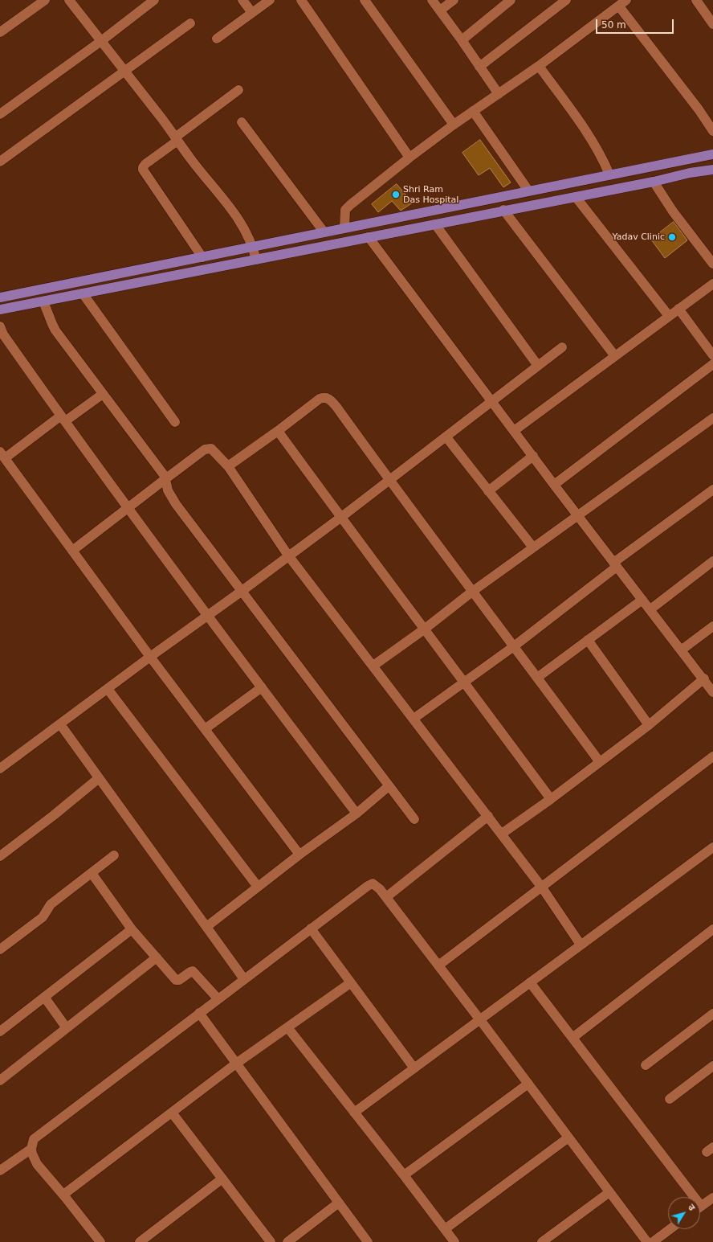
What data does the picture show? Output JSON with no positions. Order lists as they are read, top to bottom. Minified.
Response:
{"places":["Shri Ram Das Hospital","Yadav Clinic"],"scale_bar":"50 m","north":"top right"}
